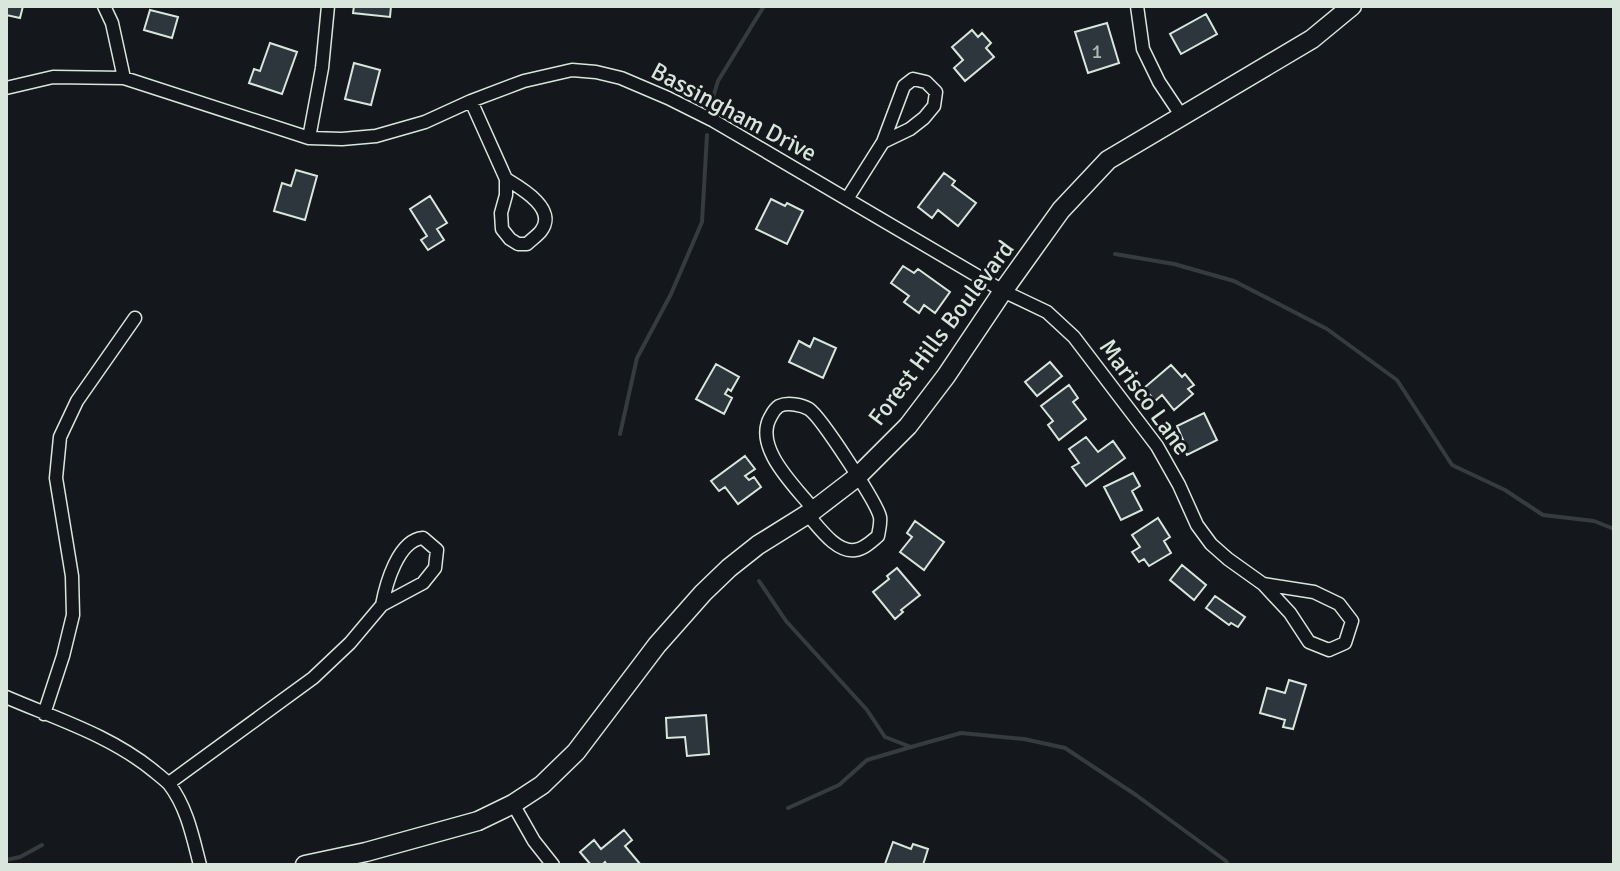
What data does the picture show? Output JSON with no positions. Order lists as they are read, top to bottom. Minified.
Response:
{"streets":{"main road":["Forest Hills Boulevard"],"street":["Bassingham Drive","Marisco Lane"]},"crossings":[["Bassingham Drive","Forest Hills Boulevard"],["Bassingham Drive","Marisco Lane"],["Forest Hills Boulevard","Marisco Lane"]],"house_numbers":["1"]}
